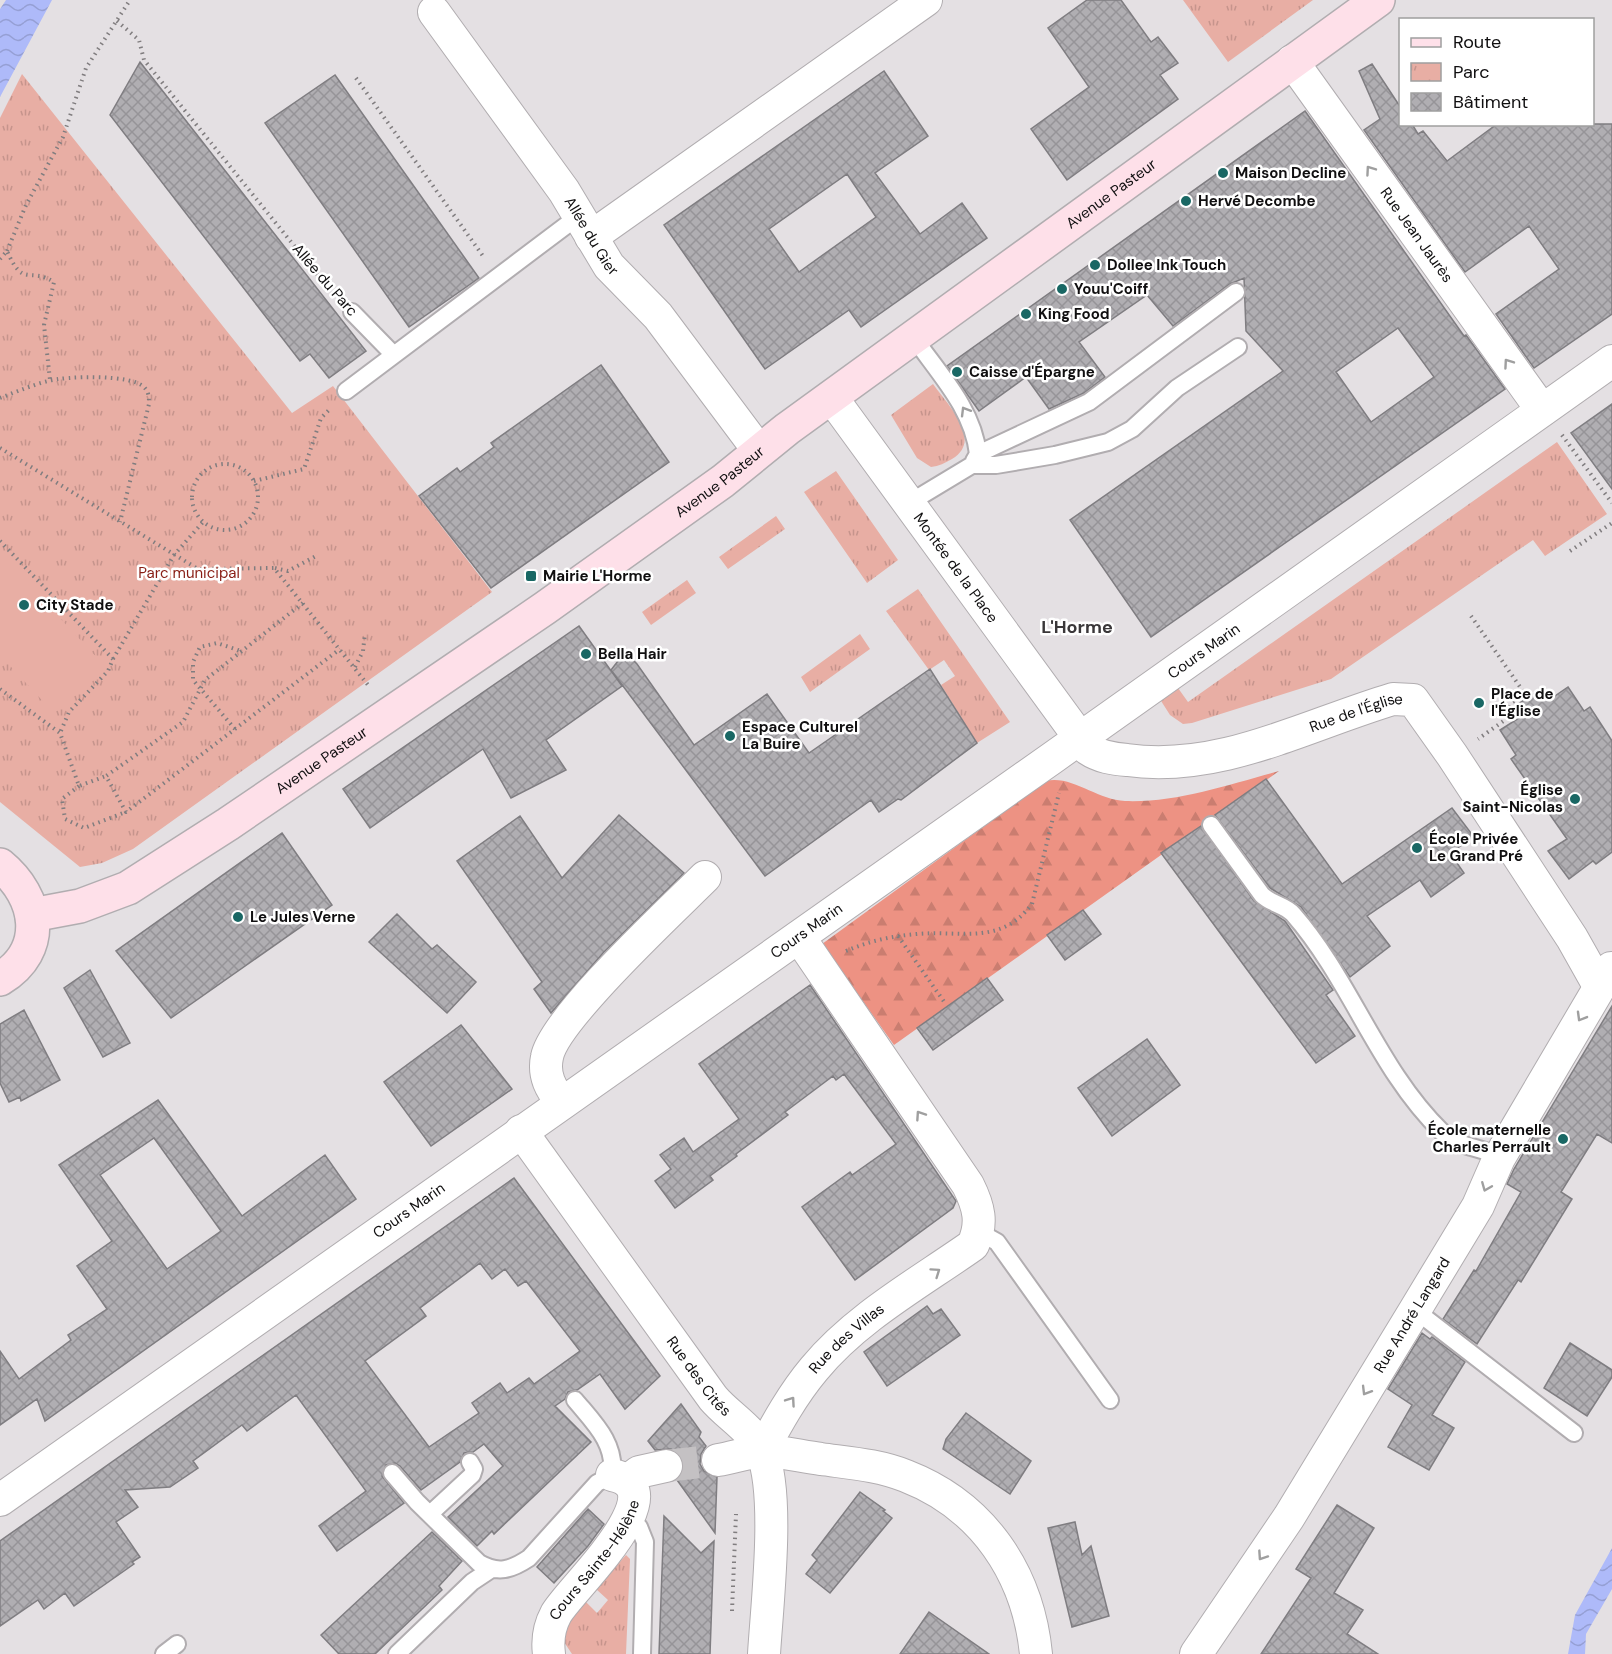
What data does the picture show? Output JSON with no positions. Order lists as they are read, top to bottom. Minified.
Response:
{"streets":{"main road":["Avenue Pasteur"],"street":["Allée du Gier","Rue Jean Jaurès","Montée de la Place","Cours Marin","Rue de l'Église","Rue André Langard","Rue des Villas","Rue des Cités","Cours Sainte-Hélène"],"lane":["Allée du Parc"]},"crossings":[["Avenue Pasteur","Allée du Gier"],["Avenue Pasteur","Rue Jean Jaurès"],["Avenue Pasteur","Montée de la Place"],["Rue Jean Jaurès","Cours Marin"],["Montée de la Place","Cours Marin"],["Montée de la Place","Rue de l'Église"],["Cours Marin","Rue de l'Église"],["Cours Marin","Rue des Cités"],["Rue de l'Église","Rue André Langard"],["Rue des Villas","Rue des Cités"]],"one_way":["Rue Jean Jaurès","Rue André Langard","Rue des Villas"],"districts":["L'Horme"],"parks":["Parc municipal"],"places":{"other":["Maison Decline","Hervé Decombe","Dollee Ink Touch","Youu'Coiff","King Food","Caisse d'Épargne","City Stade","Bella Hair","Place de l'Église","Espace Culturel La Buire","Église Saint-Nicolas","École Privée Le Grand Pré","Le Jules Verne","École maternelle Charles Perrault"],"transit":["Mairie L'Horme"]},"legend":["Route","Parc","Bâtiment"]}
